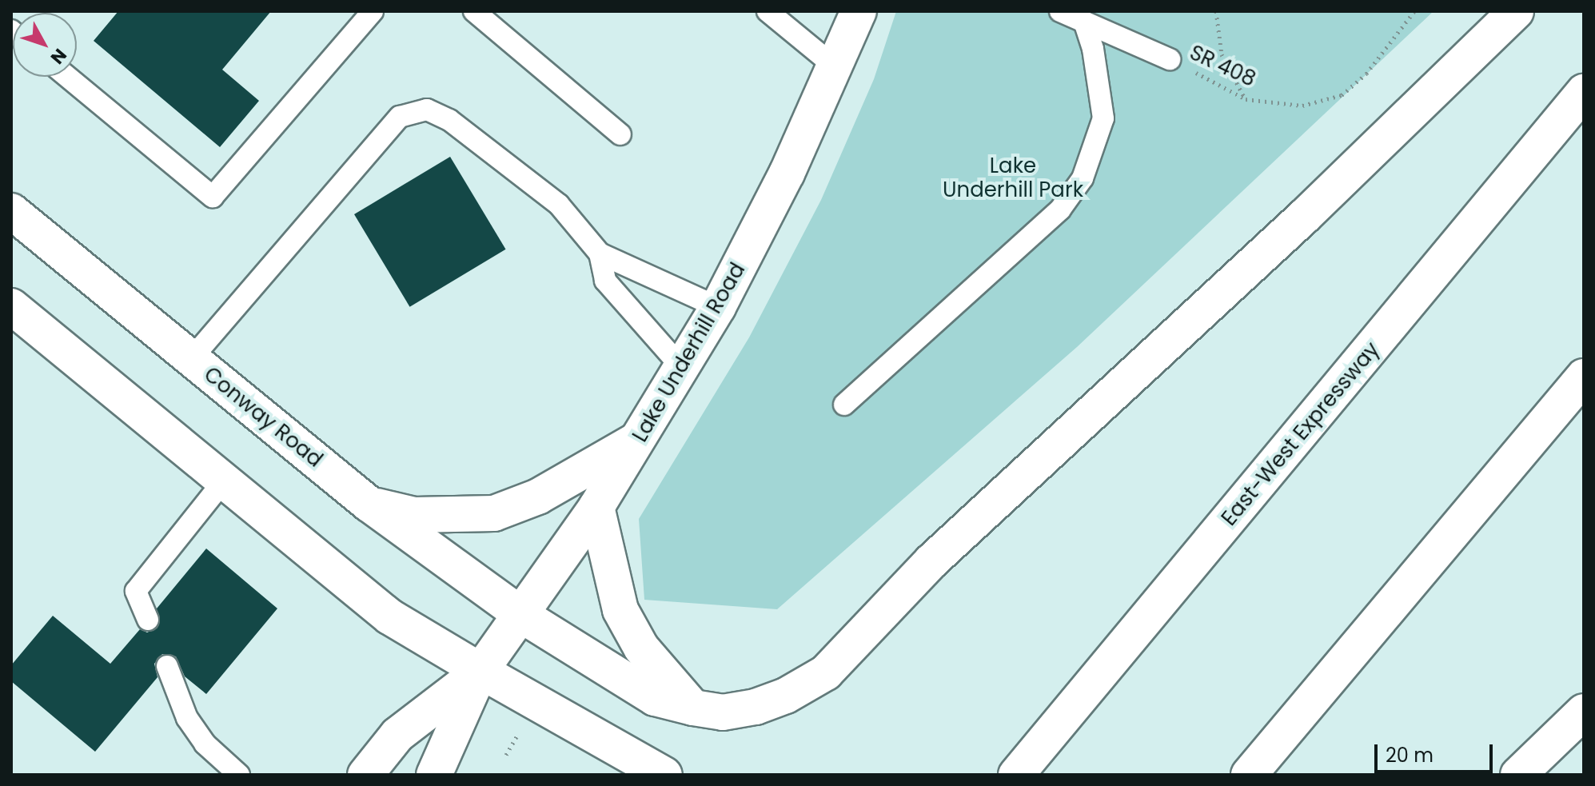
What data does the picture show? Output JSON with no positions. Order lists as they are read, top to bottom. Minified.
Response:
{"streets":{"main road":["Lake Underhill Road","Conway Road","East-West Expressway"],"path":["SR 408"]},"crossings":[["Lake Underhill Road","Conway Road"]],"parks":["Lake Underhill Park"],"scale_bar":"20 m","north":"bottom right"}
